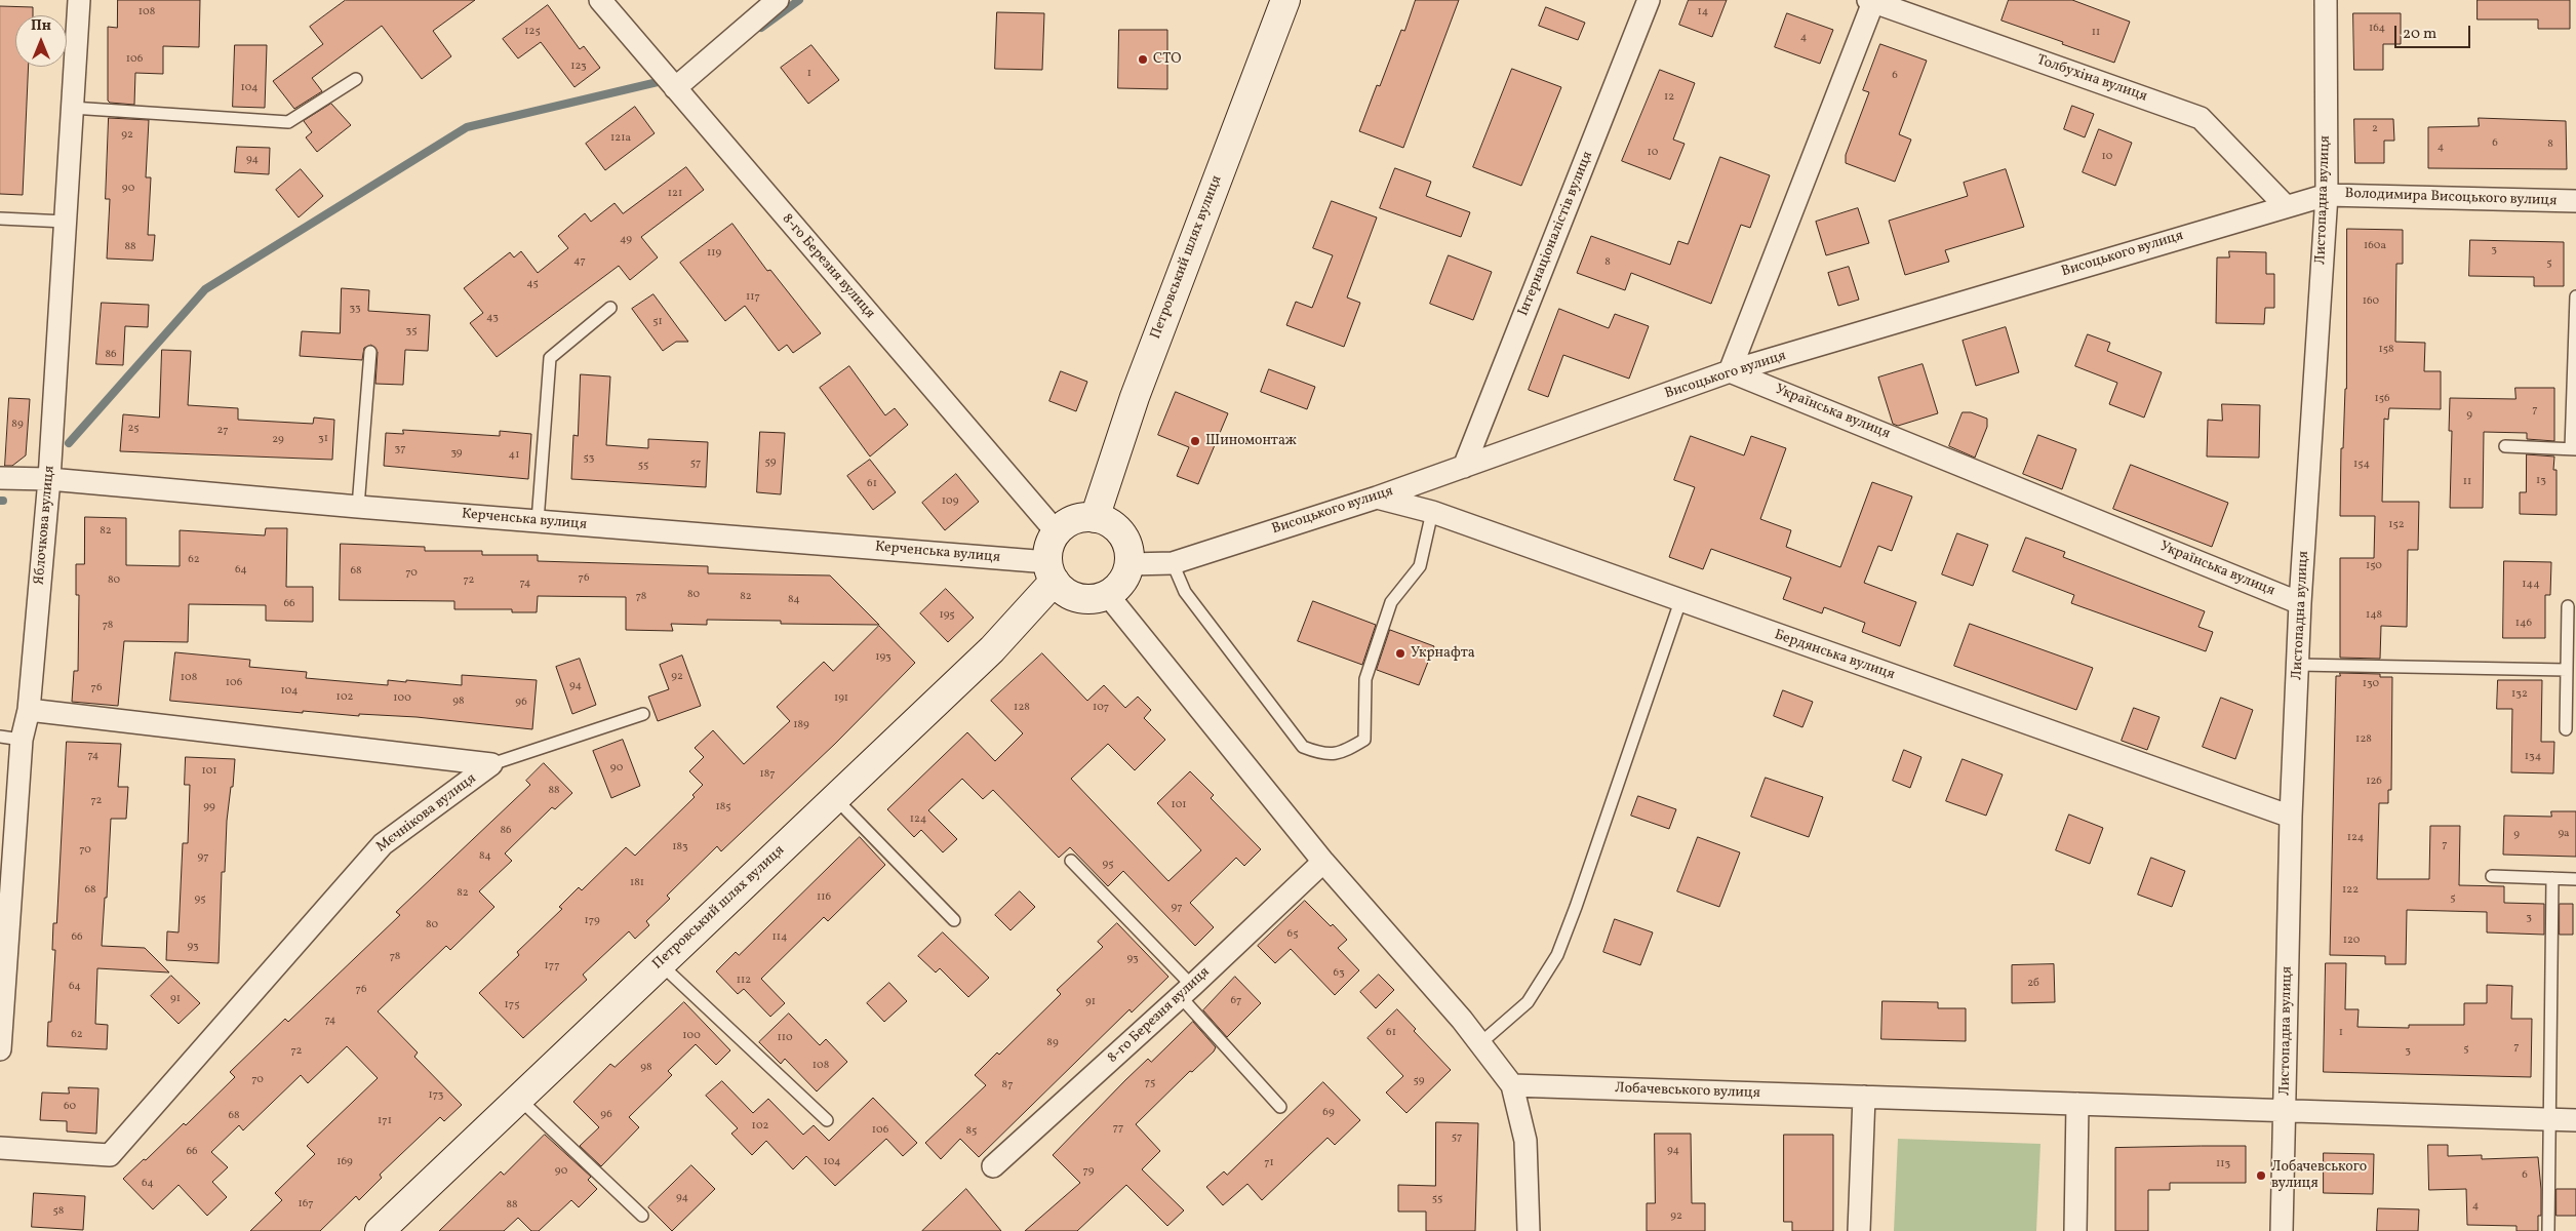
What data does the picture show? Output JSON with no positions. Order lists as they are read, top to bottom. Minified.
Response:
{"streets":{"street":["Толбухіна вулиця","Володимира Висоцького вулиця","Листопадна вулиця","Інтернаціоналістів вулиця","Висоцького вулиця","Петровський шлях вулиця","8-го Березня вулиця","Українська вулиця","Керченська вулиця","Яблочкова вулиця","Бердянська вулиця","Мєчнікова вулиця","Лобачевського вулиця"]},"crossings":[["Толбухіна вулиця","Висоцького вулиця"],["Володимира Висоцького вулиця","Листопадна вулиця"],["Володимира Висоцького вулиця","Висоцького вулиця"],["Листопадна вулиця","Висоцького вулиця"],["Листопадна вулиця","Українська вулиця"],["Листопадна вулиця","Бердянська вулиця"],["Листопадна вулиця","Лобачевського вулиця"],["Інтернаціоналістів вулиця","Висоцького вулиця"],["Висоцького вулиця","Петровський шлях вулиця"],["Висоцького вулиця","8-го Березня вулиця"],["Висоцького вулиця","Українська вулиця"],["Висоцького вулиця","Керченська вулиця"],["Висоцького вулиця","Бердянська вулиця"],["Петровський шлях вулиця","8-го Березня вулиця"],["Петровський шлях вулиця","Керченська вулиця"],["8-го Березня вулиця","Керченська вулиця"],["Керченська вулиця","Яблочкова вулиця"],["Яблочкова вулиця","Мєчнікова вулиця"]],"places":["СТО","Шиномонтаж","Укрнафта","Лобачевського вулиця"],"house_numbers":["108","14","164","125","11","4","106","123","1","6","104","12","2","92","121а","6","8","4","10","10","94","90","121","49","160а","88","3","119","47","8","5","45","117","160","33","43","51","35","158","86","156","7","9","89","25","27","31","29","37","39","41","53","59","57","154","55","13","11","61","109","152","82","62","150","64","68","70","76","80","72","74","144","80","78","82","84","66","195","148","146","78","193","92","108","106","130","94","76","104","132","102","100","191","98","96","128","107","189","128","74","134","90","101","187","126","88","72","101","99","185","124","86","9а","9","124","7","183","70","84","97","95","181","68","122","82","116","5","95","97","3","179","80","65","66","114","120","93","78","93","177","63","112","2б","64","76","91","67","91","175","74","61","1","62","100","110","89","7","5","72","3","108","98","70","59","75","87","173","60","69","96","68","171","102","77","106","85","57","94","66","169","104","71","113","90","79","6","64","94","55","167","88","4","58","92"],"scale_bar":"20 m","north":"top"}
